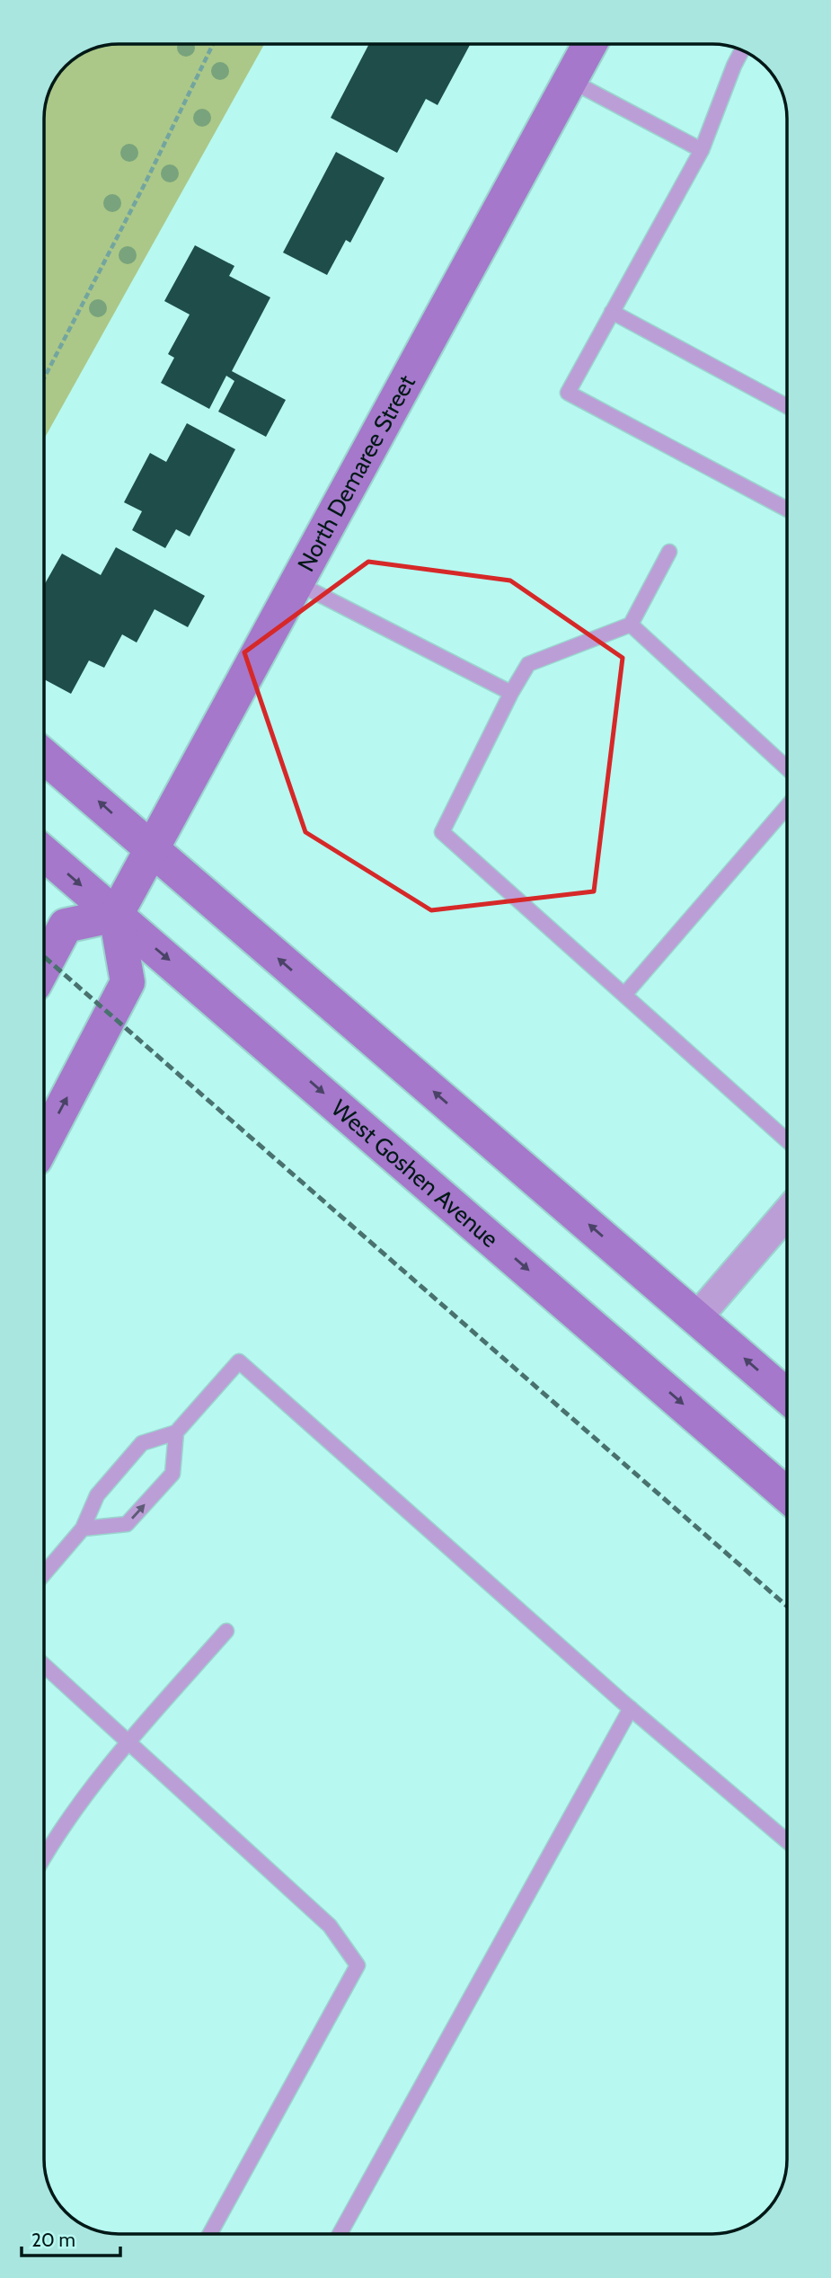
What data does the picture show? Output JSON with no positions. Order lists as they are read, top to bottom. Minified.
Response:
{"streets":{"main road":["North Demaree Street","West Goshen Avenue"]},"crossings":[["North Demaree Street","West Goshen Avenue"]],"scale_bar":"20 m"}
